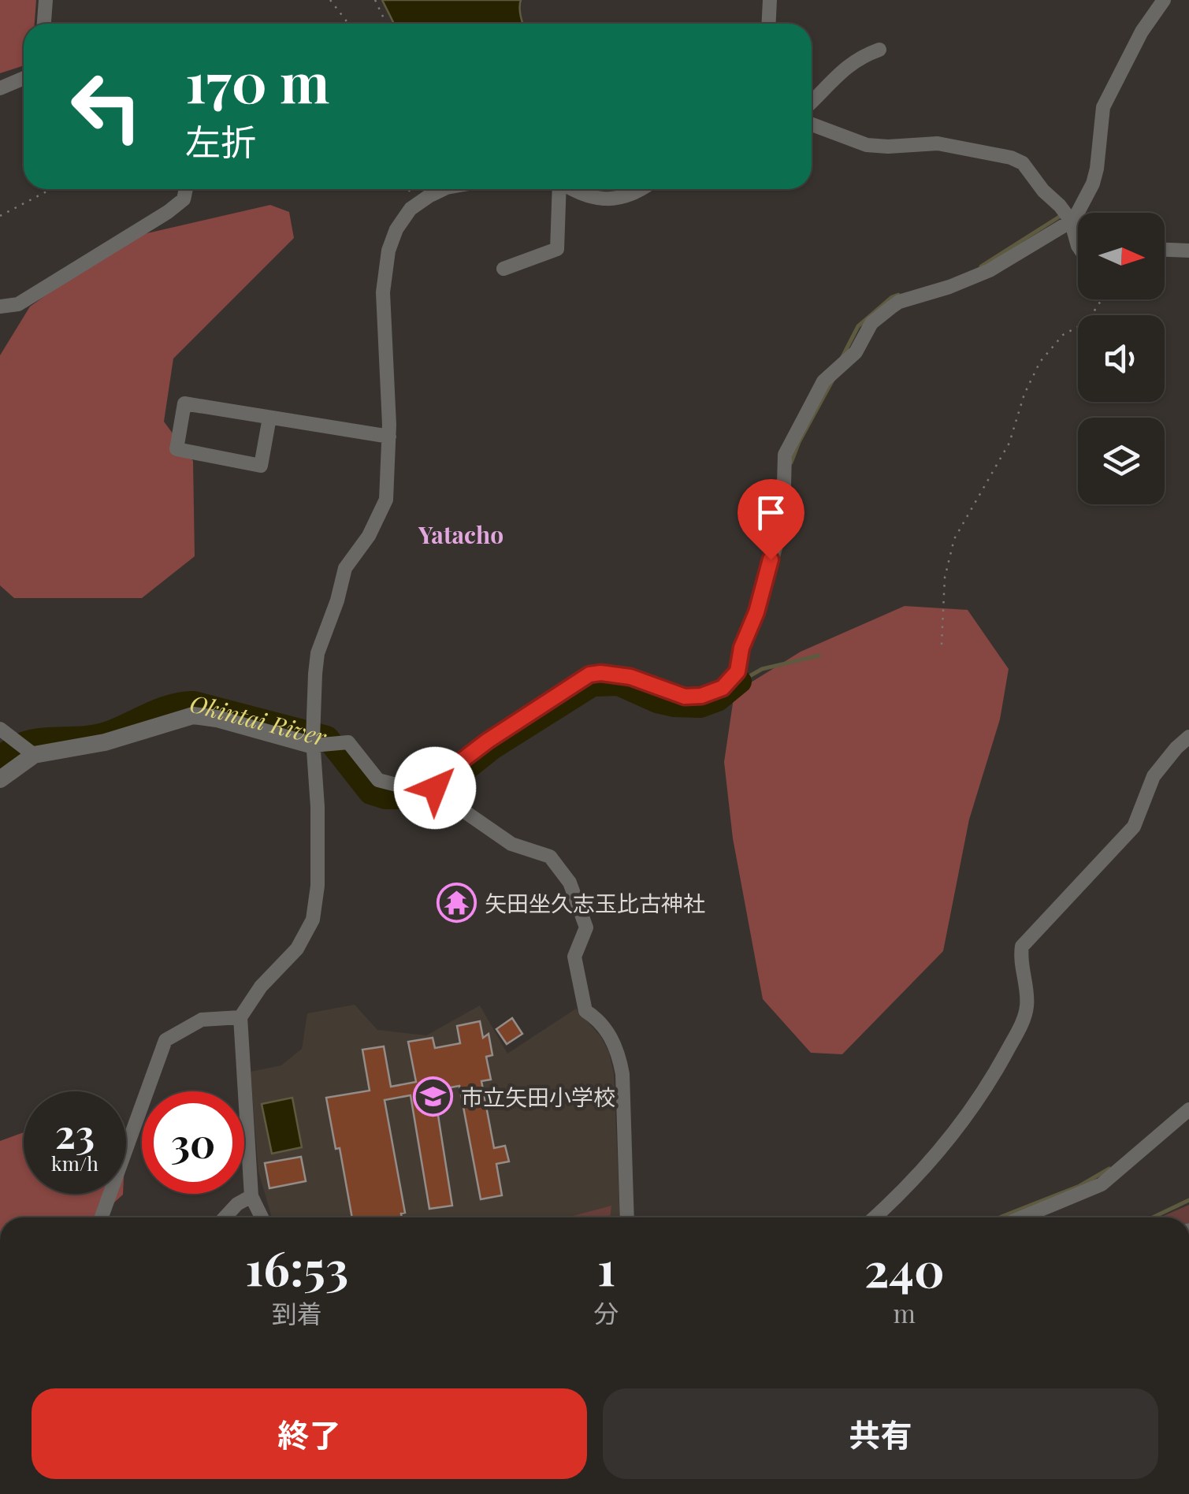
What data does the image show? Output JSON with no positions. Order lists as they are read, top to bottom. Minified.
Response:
{"districts":["Yatacho"],"water":["Okintai River"],"places":{"temple":["矢田坐久志玉比古神社"],"school or university":["市立矢田小学校"]},"north":"right","page":{"turn":["170 m","左折"],"speed":"23 km/h","limit":"30","eta":["16:53","到着","1","分","240","m"],"buttons":["終了","共有"]}}
